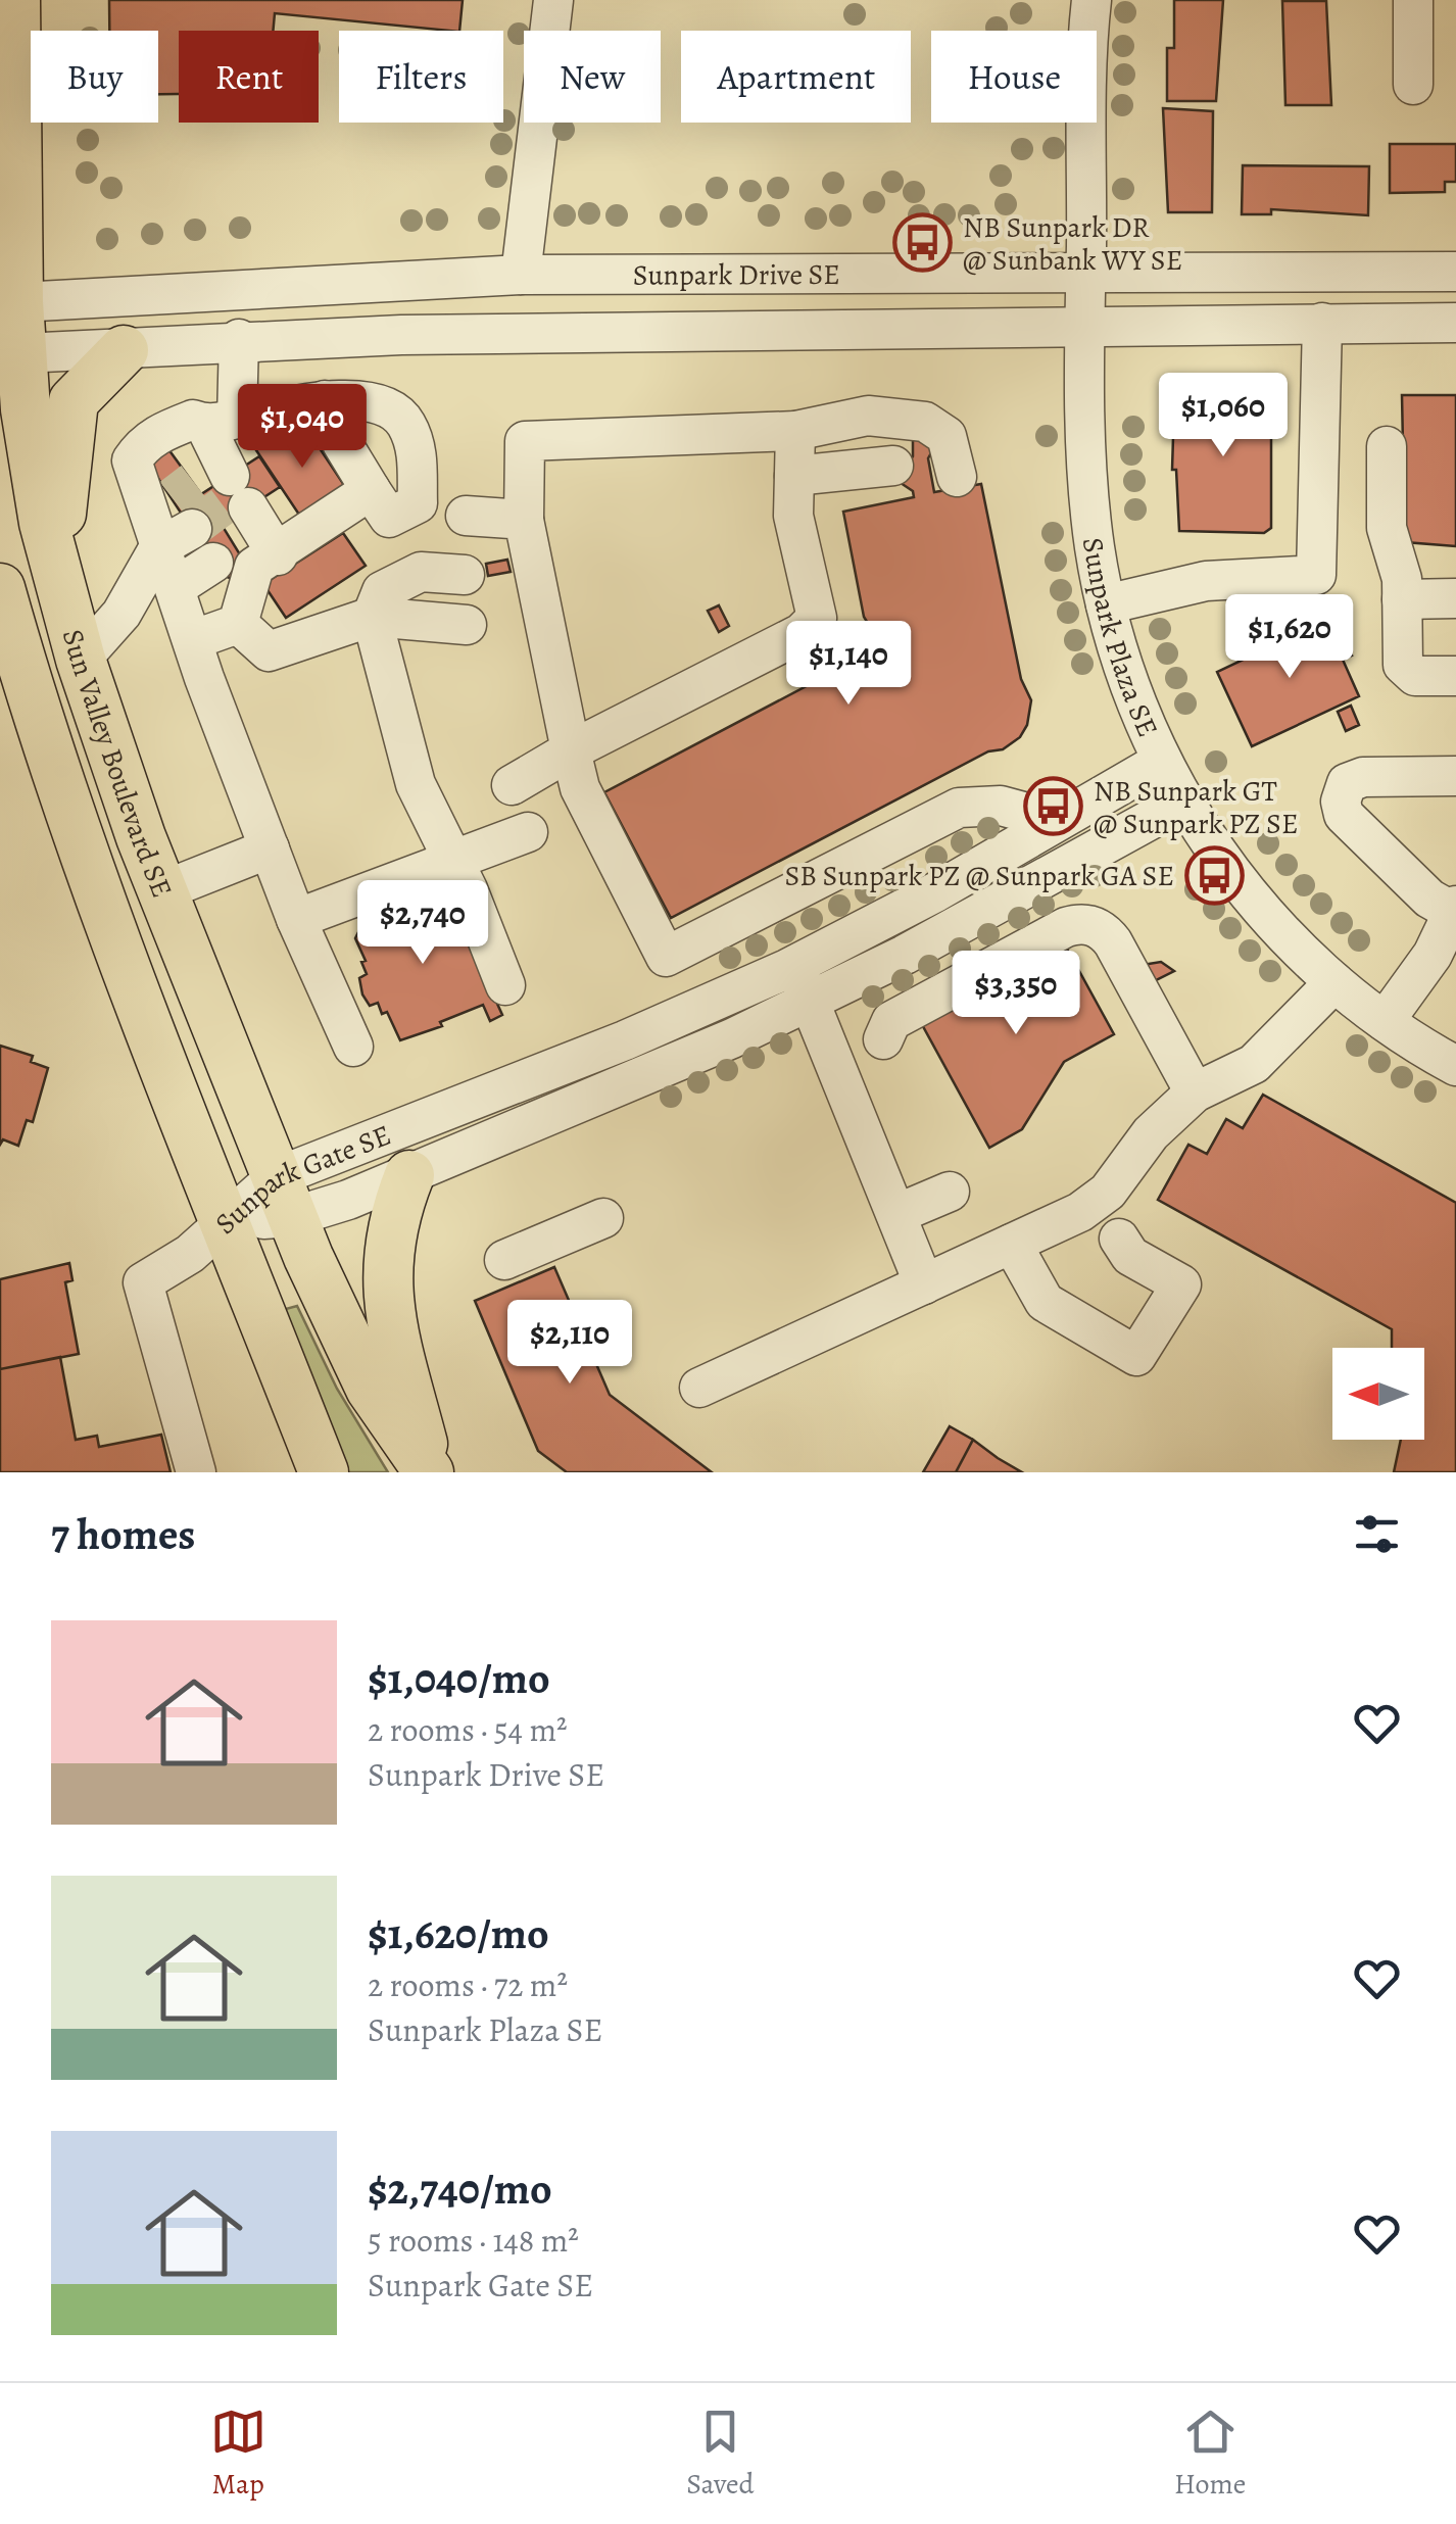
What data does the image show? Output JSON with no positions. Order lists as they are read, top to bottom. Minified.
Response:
{"streets":{"main road":["Sun Valley Boulevard SE"],"street":["Sunpark Drive SE","Sunpark Plaza SE","Sunpark Gate SE"]},"crossings":[["Sunpark Drive SE","Sunpark Plaza SE"],["Sunpark Drive SE","Sun Valley Boulevard SE"],["Sunpark Plaza SE","Sunpark Gate SE"],["Sun Valley Boulevard SE","Sunpark Gate SE"]],"places":{"bus stop":["NB Sunpark DR @ Sunbank WY SE","NB Sunpark GT @ Sunpark PZ SE","SB Sunpark PZ @ Sunpark GA SE"]},"north":"left","page":{"chip":["Buy","Rent","Filters","New","Apartment","House"],"price":["$1,060","$1,040","$1,620","$1,140","$2,740","$3,350","$2,110"],"heading":"7 homes","list":[{"name":"$1,040/mo","note":"2 rooms · 54 m² · Sunpark Drive SE"},{"name":"$1,620/mo","note":"2 rooms · 72 m² · Sunpark Plaza SE"},{"name":"$2,740/mo","note":"5 rooms · 148 m² · Sunpark Gate SE"}],"tabs":["Map","Saved","Home"]}}
